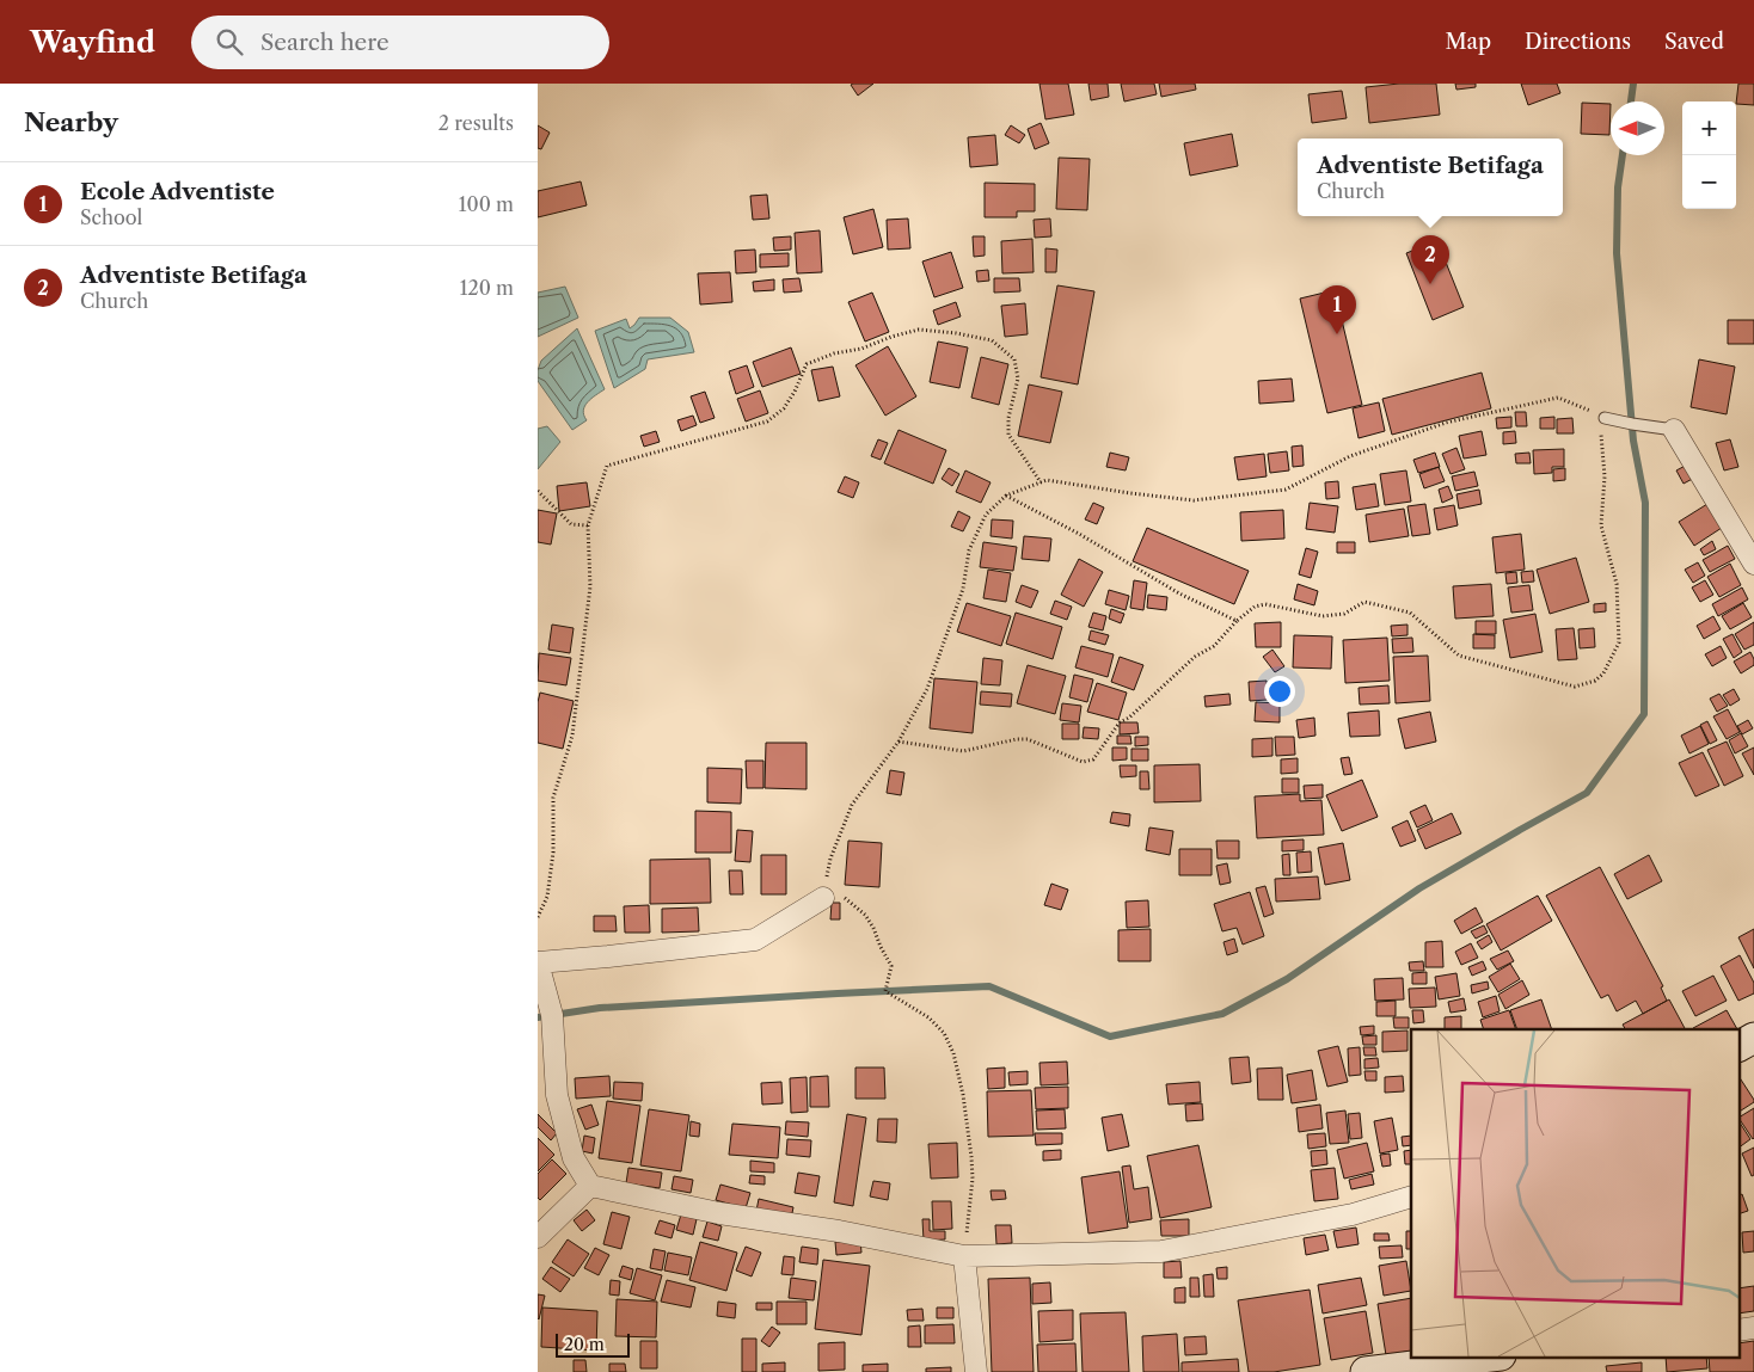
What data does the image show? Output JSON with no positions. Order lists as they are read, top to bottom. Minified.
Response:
{"scale_bar":"20 m","north":"left","page":{"header":"Wayfind","search":"Search here","nav":["Map","Directions","Saved"],"heading":["Nearby","2 results"],"map_buttons":["+","−"],"popup":["Adventiste Betifaga","Church"],"list":[{"mark":"1","name":"Ecole Adventiste","note":"School","value":"100 m"},{"mark":"2","name":"Adventiste Betifaga","note":"Church","value":"120 m"}],"pins":["2","1"],"scale":"20 m"}}
